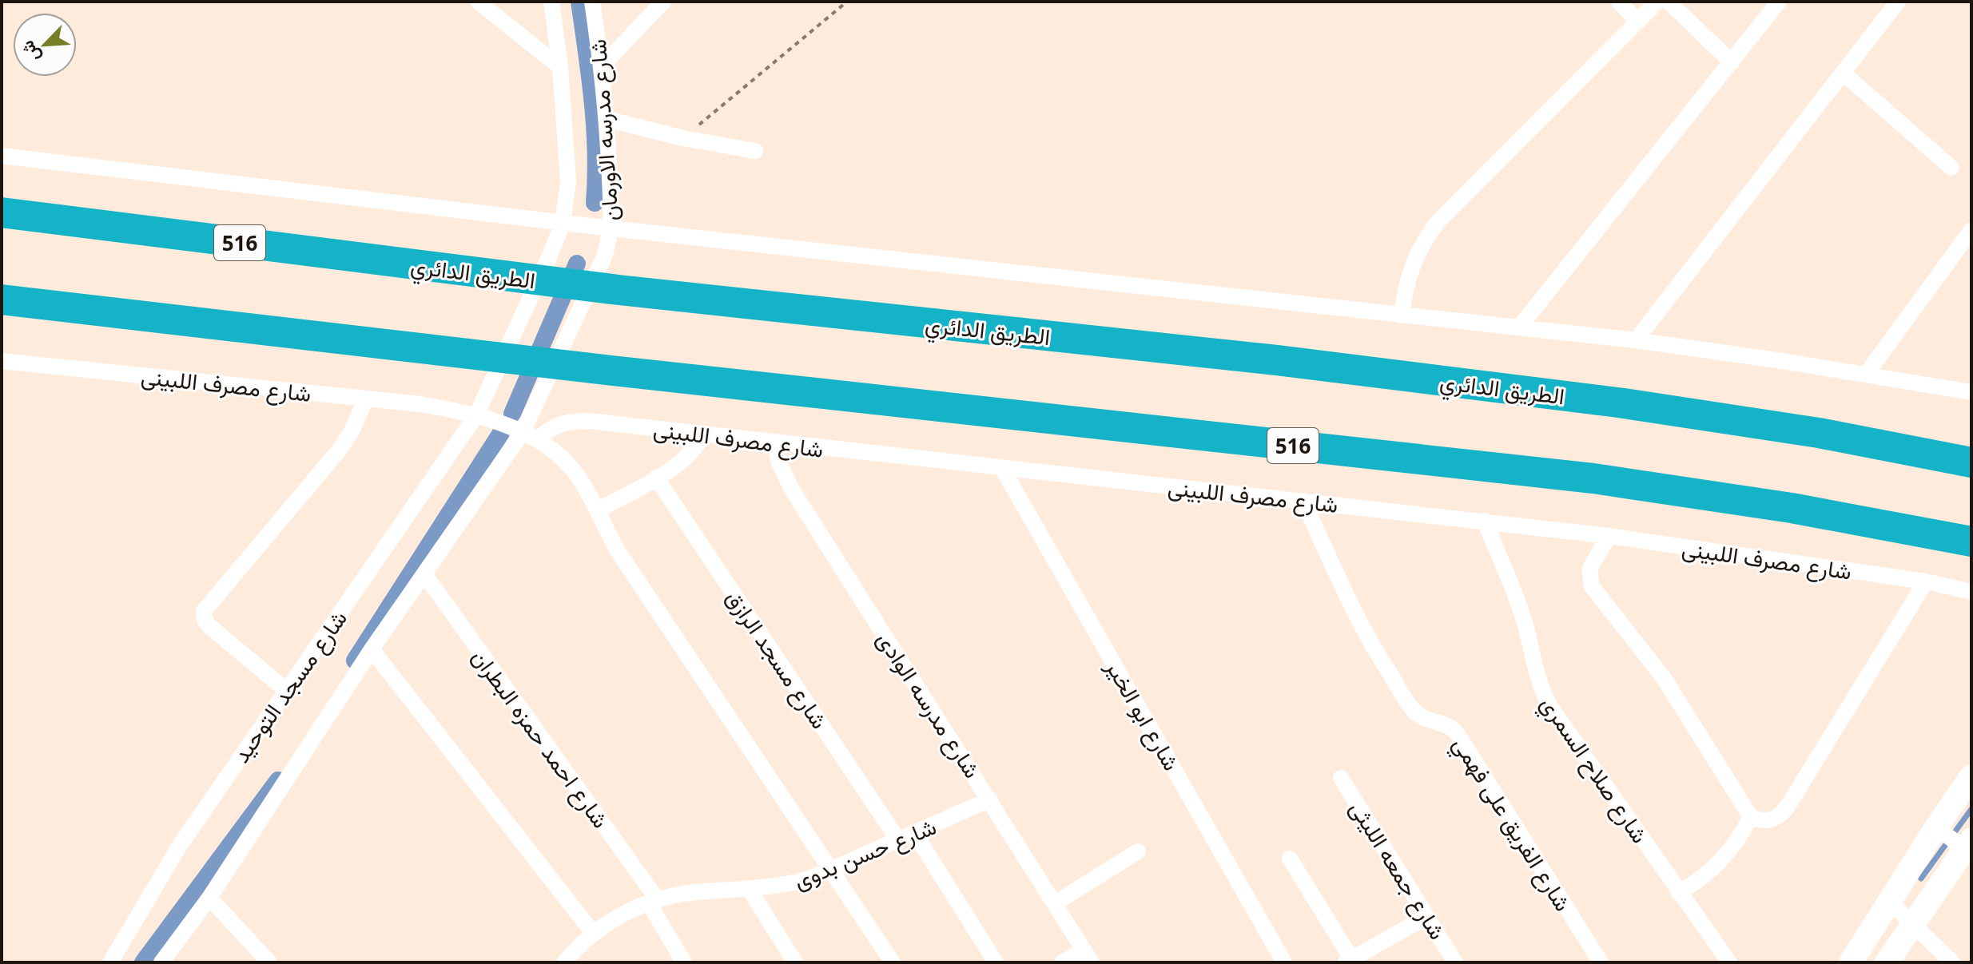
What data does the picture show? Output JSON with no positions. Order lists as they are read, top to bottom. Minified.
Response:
{"streets":{"highway":["516","الطريق الدائري"],"street":["شارع مدرسه الاورمان","شارع مصرف اللبينى","شارع مسجد الرازق","شارع مسجد التوحيد","شارع مدرسه الوادى","شارع ابو الخير","شارع احمد حمزه البطران","شارع صلاح السمري","شارع الفريق على فهمي","شارع حسن بدوى","شارع جمعه الليثى"]},"crossings":[["شارع مدرسه الاورمان","شارع مصرف اللبينى"],["شارع مدرسه الاورمان","شارع مسجد التوحيد"],["شارع مصرف اللبينى","شارع مسجد التوحيد"],["شارع مصرف اللبينى","شارع مدرسه الوادى"],["شارع مصرف اللبينى","شارع ابو الخير"],["شارع مصرف اللبينى","شارع صلاح السمري"],["شارع مصرف اللبينى","شارع الفريق على فهمي"],["شارع مصرف اللبينى","شارع حسن بدوى"],["شارع مسجد الرازق","شارع حسن بدوى"],["شارع مسجد التوحيد","شارع احمد حمزه البطران"],["شارع مدرسه الوادى","شارع حسن بدوى"],["شارع احمد حمزه البطران","شارع حسن بدوى"]],"north":"bottom left"}
